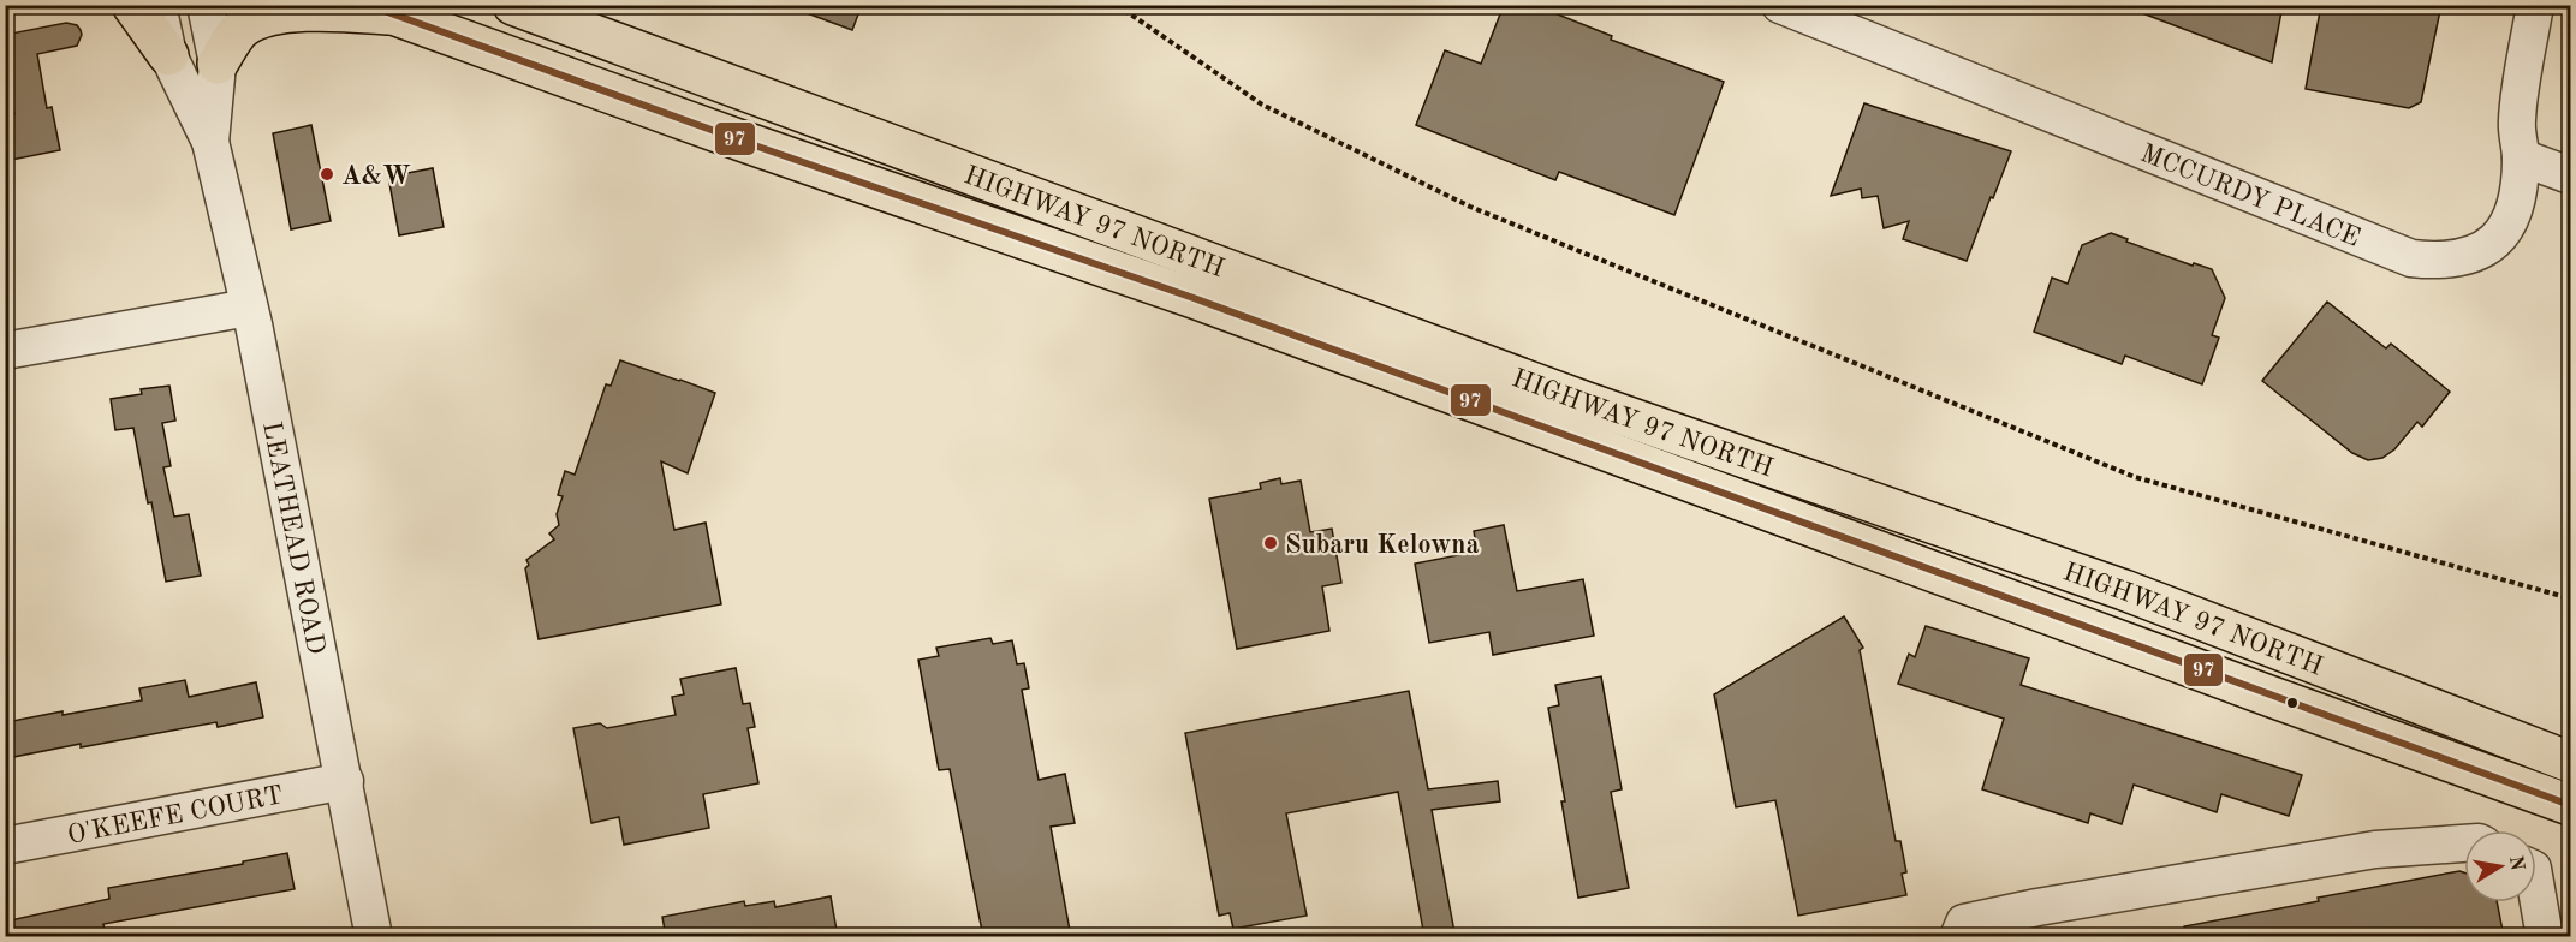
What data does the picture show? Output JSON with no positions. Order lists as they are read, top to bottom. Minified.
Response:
{"streets":{"highway":["HIGHWAY 97 NORTH"],"street":["MCCURDY PLACE","LEATHEAD ROAD","O'KEEFE COURT"]},"crossings":[["HIGHWAY 97 NORTH","LEATHEAD ROAD"],["LEATHEAD ROAD","O'KEEFE COURT"]],"places":["A&W","Subaru Kelowna"],"lines":["transit line 97"],"north":"right"}
